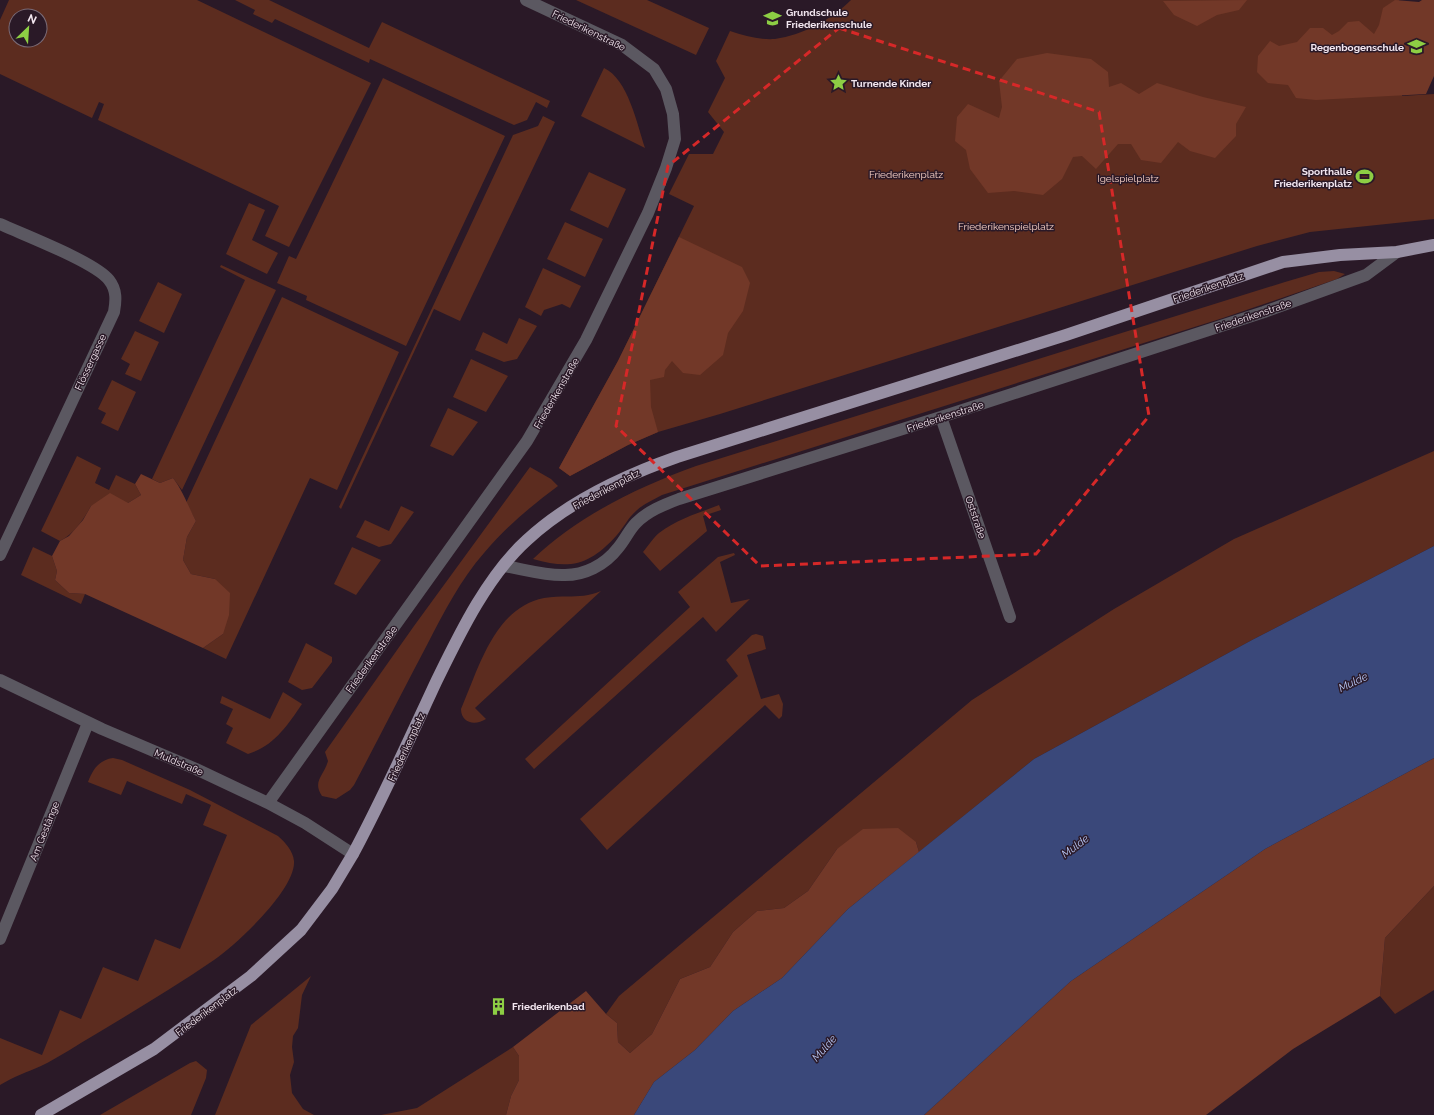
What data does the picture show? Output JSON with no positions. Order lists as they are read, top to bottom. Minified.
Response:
{"streets":{"main road":["Friederikenplatz"],"street":["Friederikenstraße","Flössergasse","Oststraße","Muldstraße","Am Gestänge"]},"crossings":[["Friederikenstraße","Friederikenplatz"],["Friederikenstraße","Oststraße"],["Friederikenstraße","Muldstraße"],["Friederikenplatz","Muldstraße"],["Muldstraße","Am Gestänge"]],"water":["Mulde"],"parks":["Friederikenplatz","Igelspielplatz","Friederikenspielplatz"],"places":{"school or university":["Grundschule Friederikenschule","Regenbogenschule"],"place":["Turnende Kinder"],"sports":["Sporthalle Friederikenplatz"],"building":["Friederikenbad"]},"north":"top right"}
